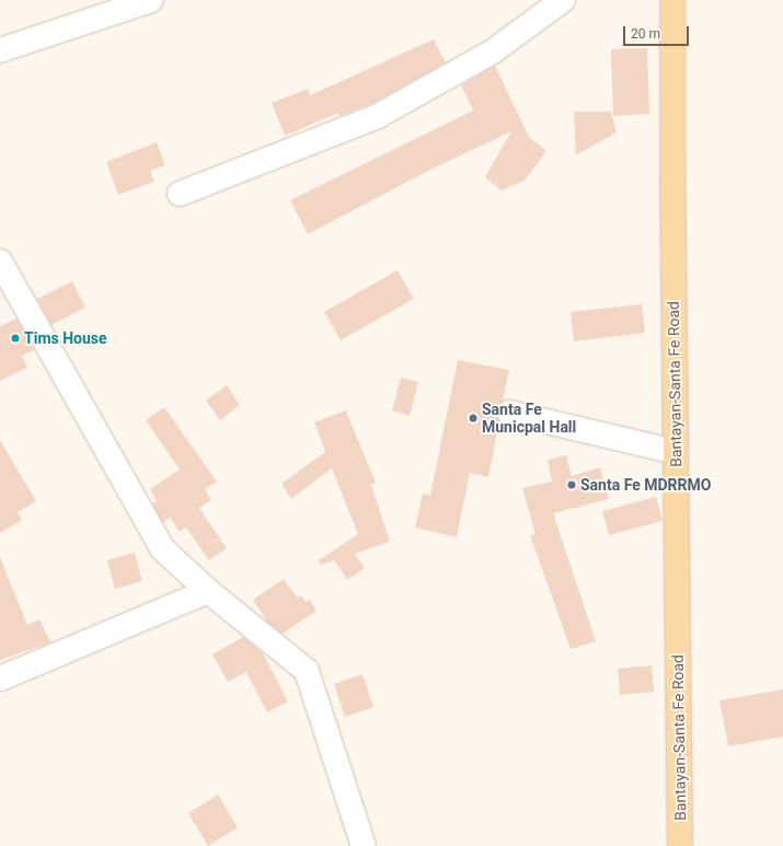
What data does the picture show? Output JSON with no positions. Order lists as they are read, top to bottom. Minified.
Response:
{"streets":{"main road":["Bantayan-Santa Fe Road"]},"places":["Tims House","Santa Fe Municpal Hall","Santa Fe MDRRMO"],"scale_bar":"20 m"}
